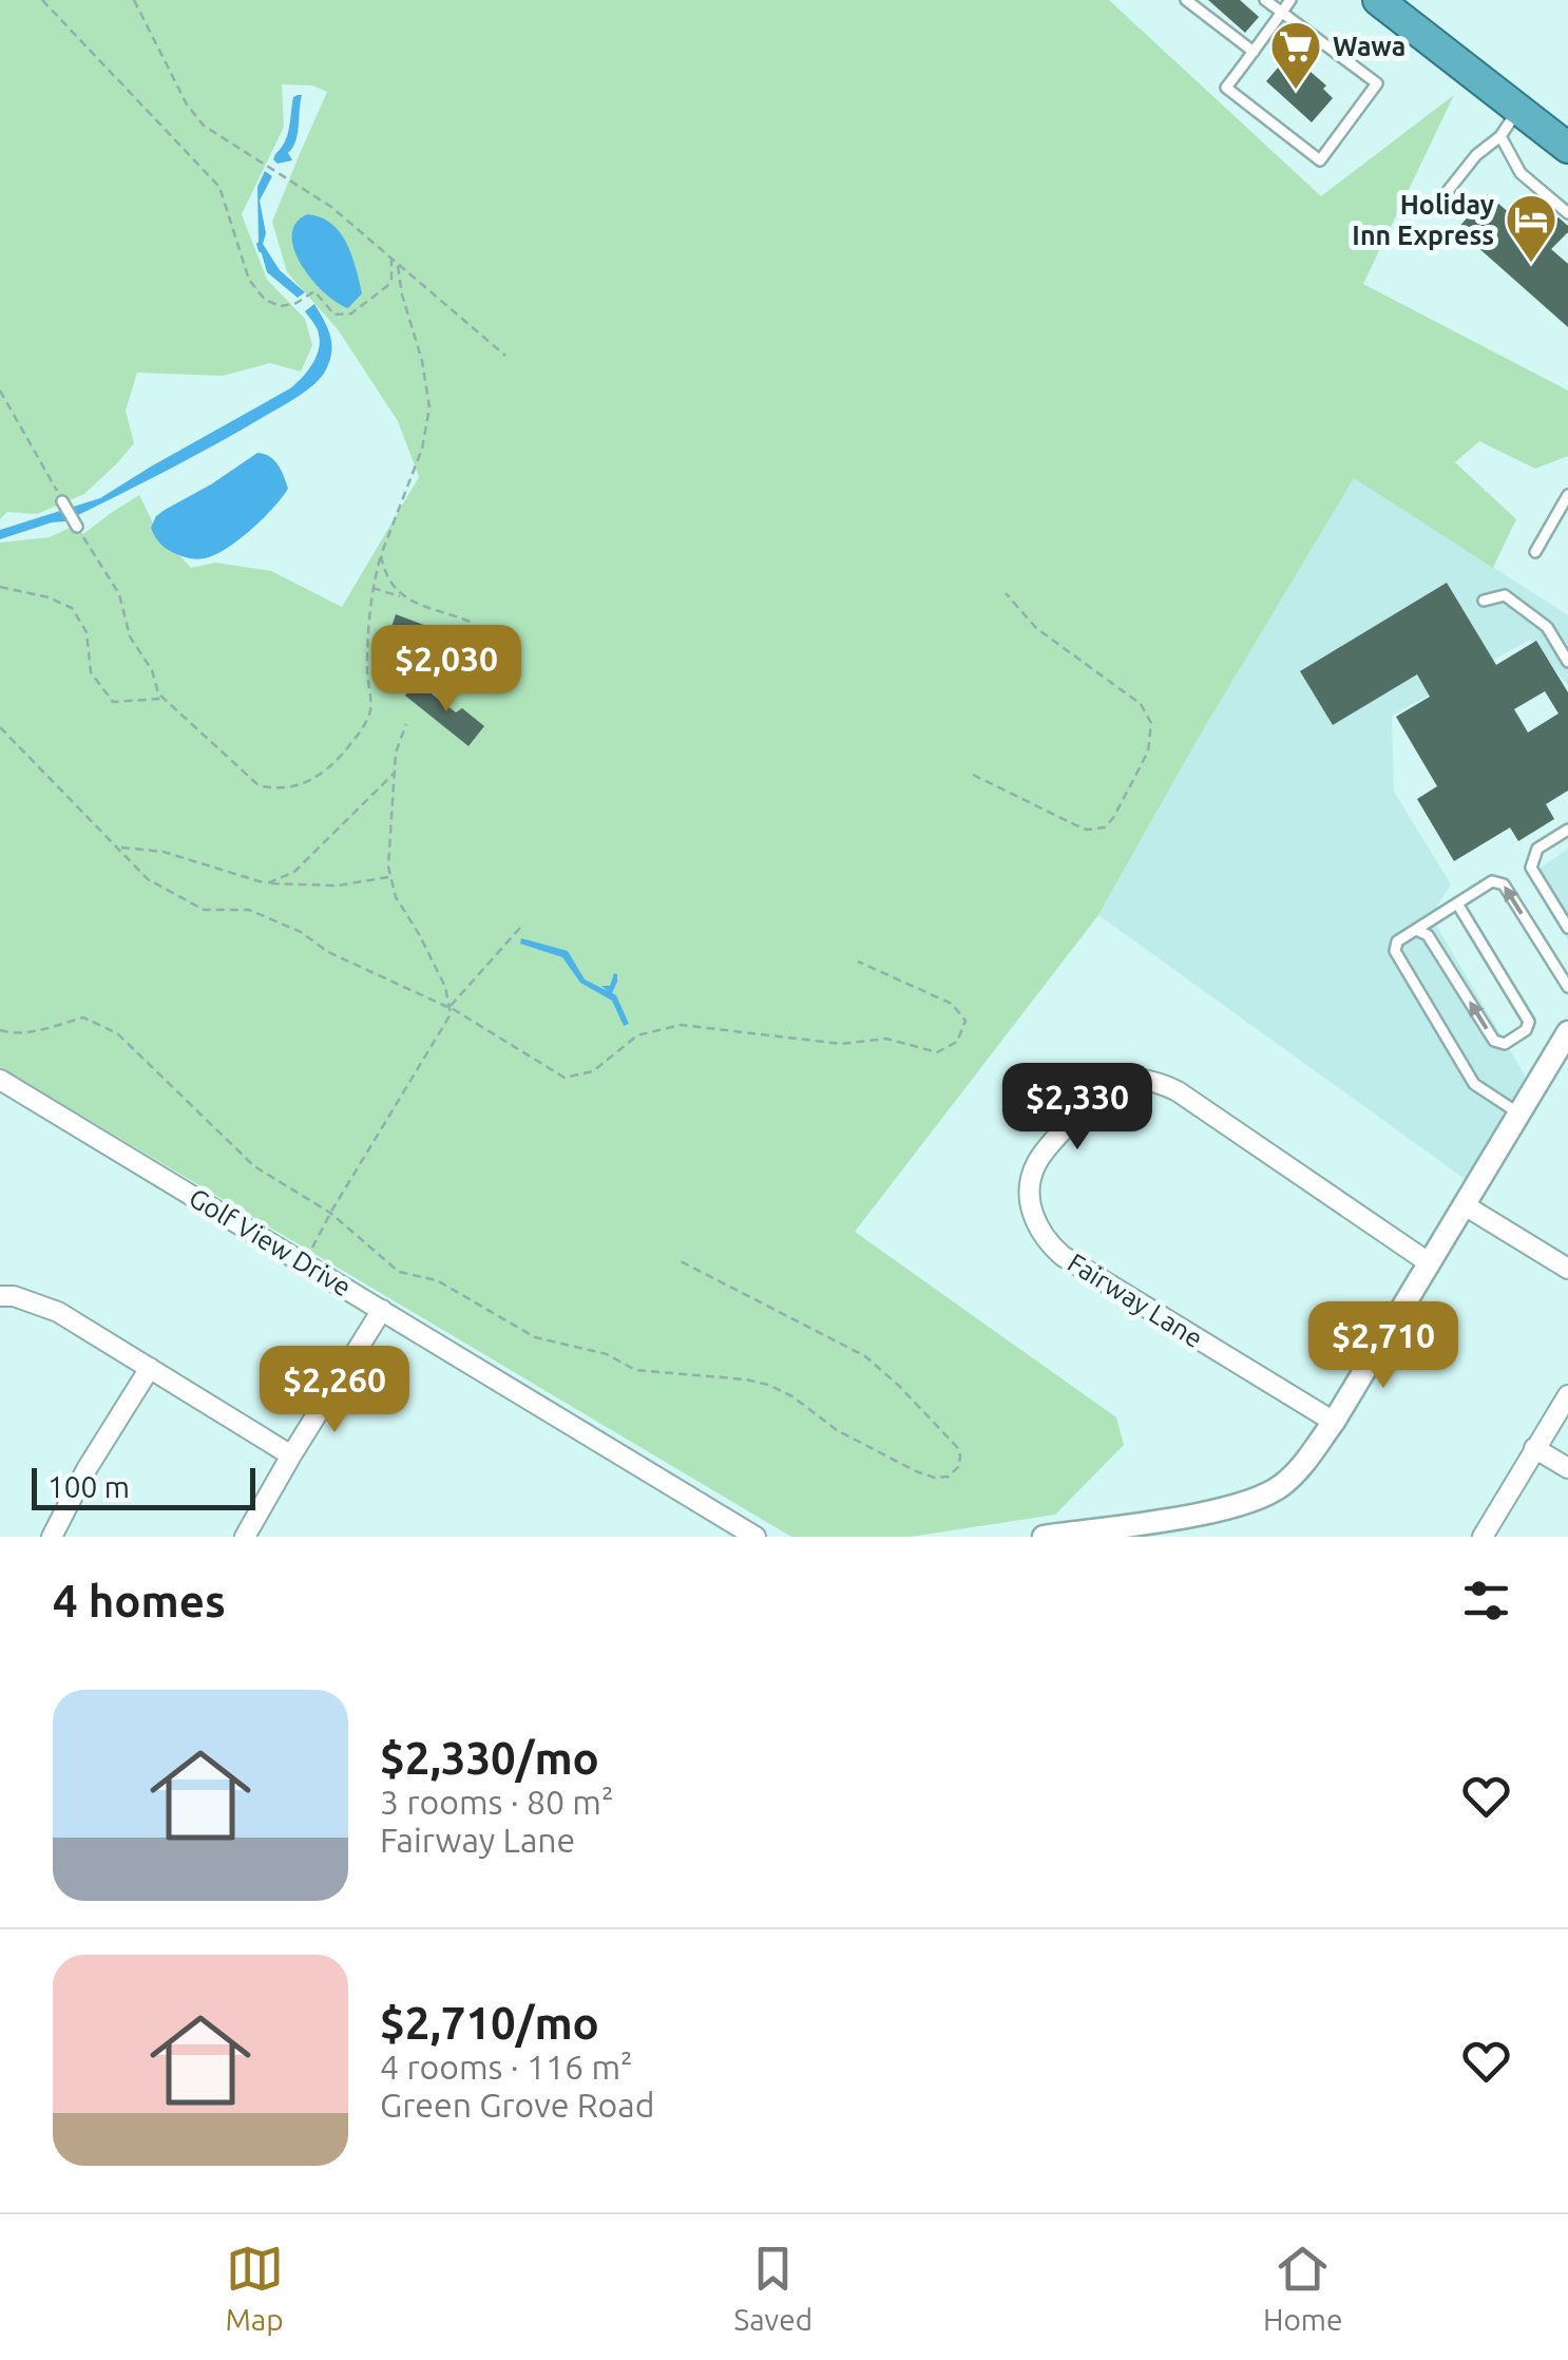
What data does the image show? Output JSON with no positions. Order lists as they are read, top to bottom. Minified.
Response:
{"streets":{"street":["Golf View Drive","Fairway Lane"]},"places":{"supermarket":["Wawa"],"hotel":["Holiday Inn Express"]},"scale_bar":"100 m","page":{"price":["$2,030","$2,330","$2,710","$2,260"],"scale":"100 m","heading":"4 homes","list":[{"name":"$2,330/mo","note":"3 rooms · 80 m² · Fairway Lane"},{"name":"$2,710/mo","note":"4 rooms · 116 m² · Green Grove Road"}],"tabs":["Map","Saved","Home"]}}
